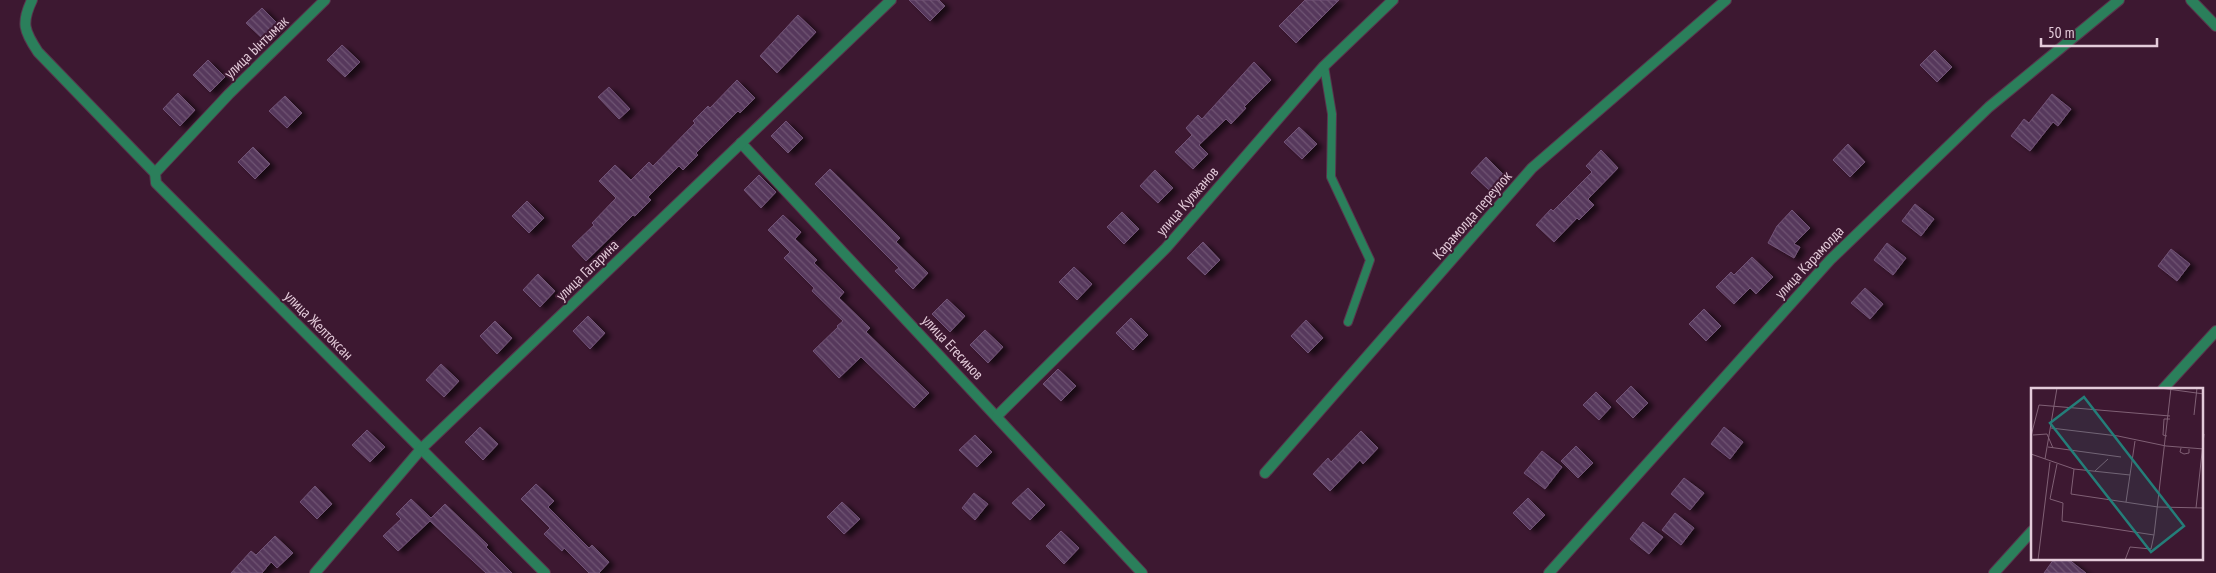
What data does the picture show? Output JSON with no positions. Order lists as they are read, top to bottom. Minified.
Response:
{"streets":{"street":["улица Ынтымак","улица Кулжанов","Карамолда переулок","улица Карамолда","улица Гагарина","улица Желтоксан","улица Егесинов"]},"crossings":[["улица Ынтымак","улица Желтоксан"],["улица Кулжанов","улица Егесинов"],["улица Гагарина","улица Желтоксан"],["улица Гагарина","улица Егесинов"]],"scale_bar":"50 m"}
